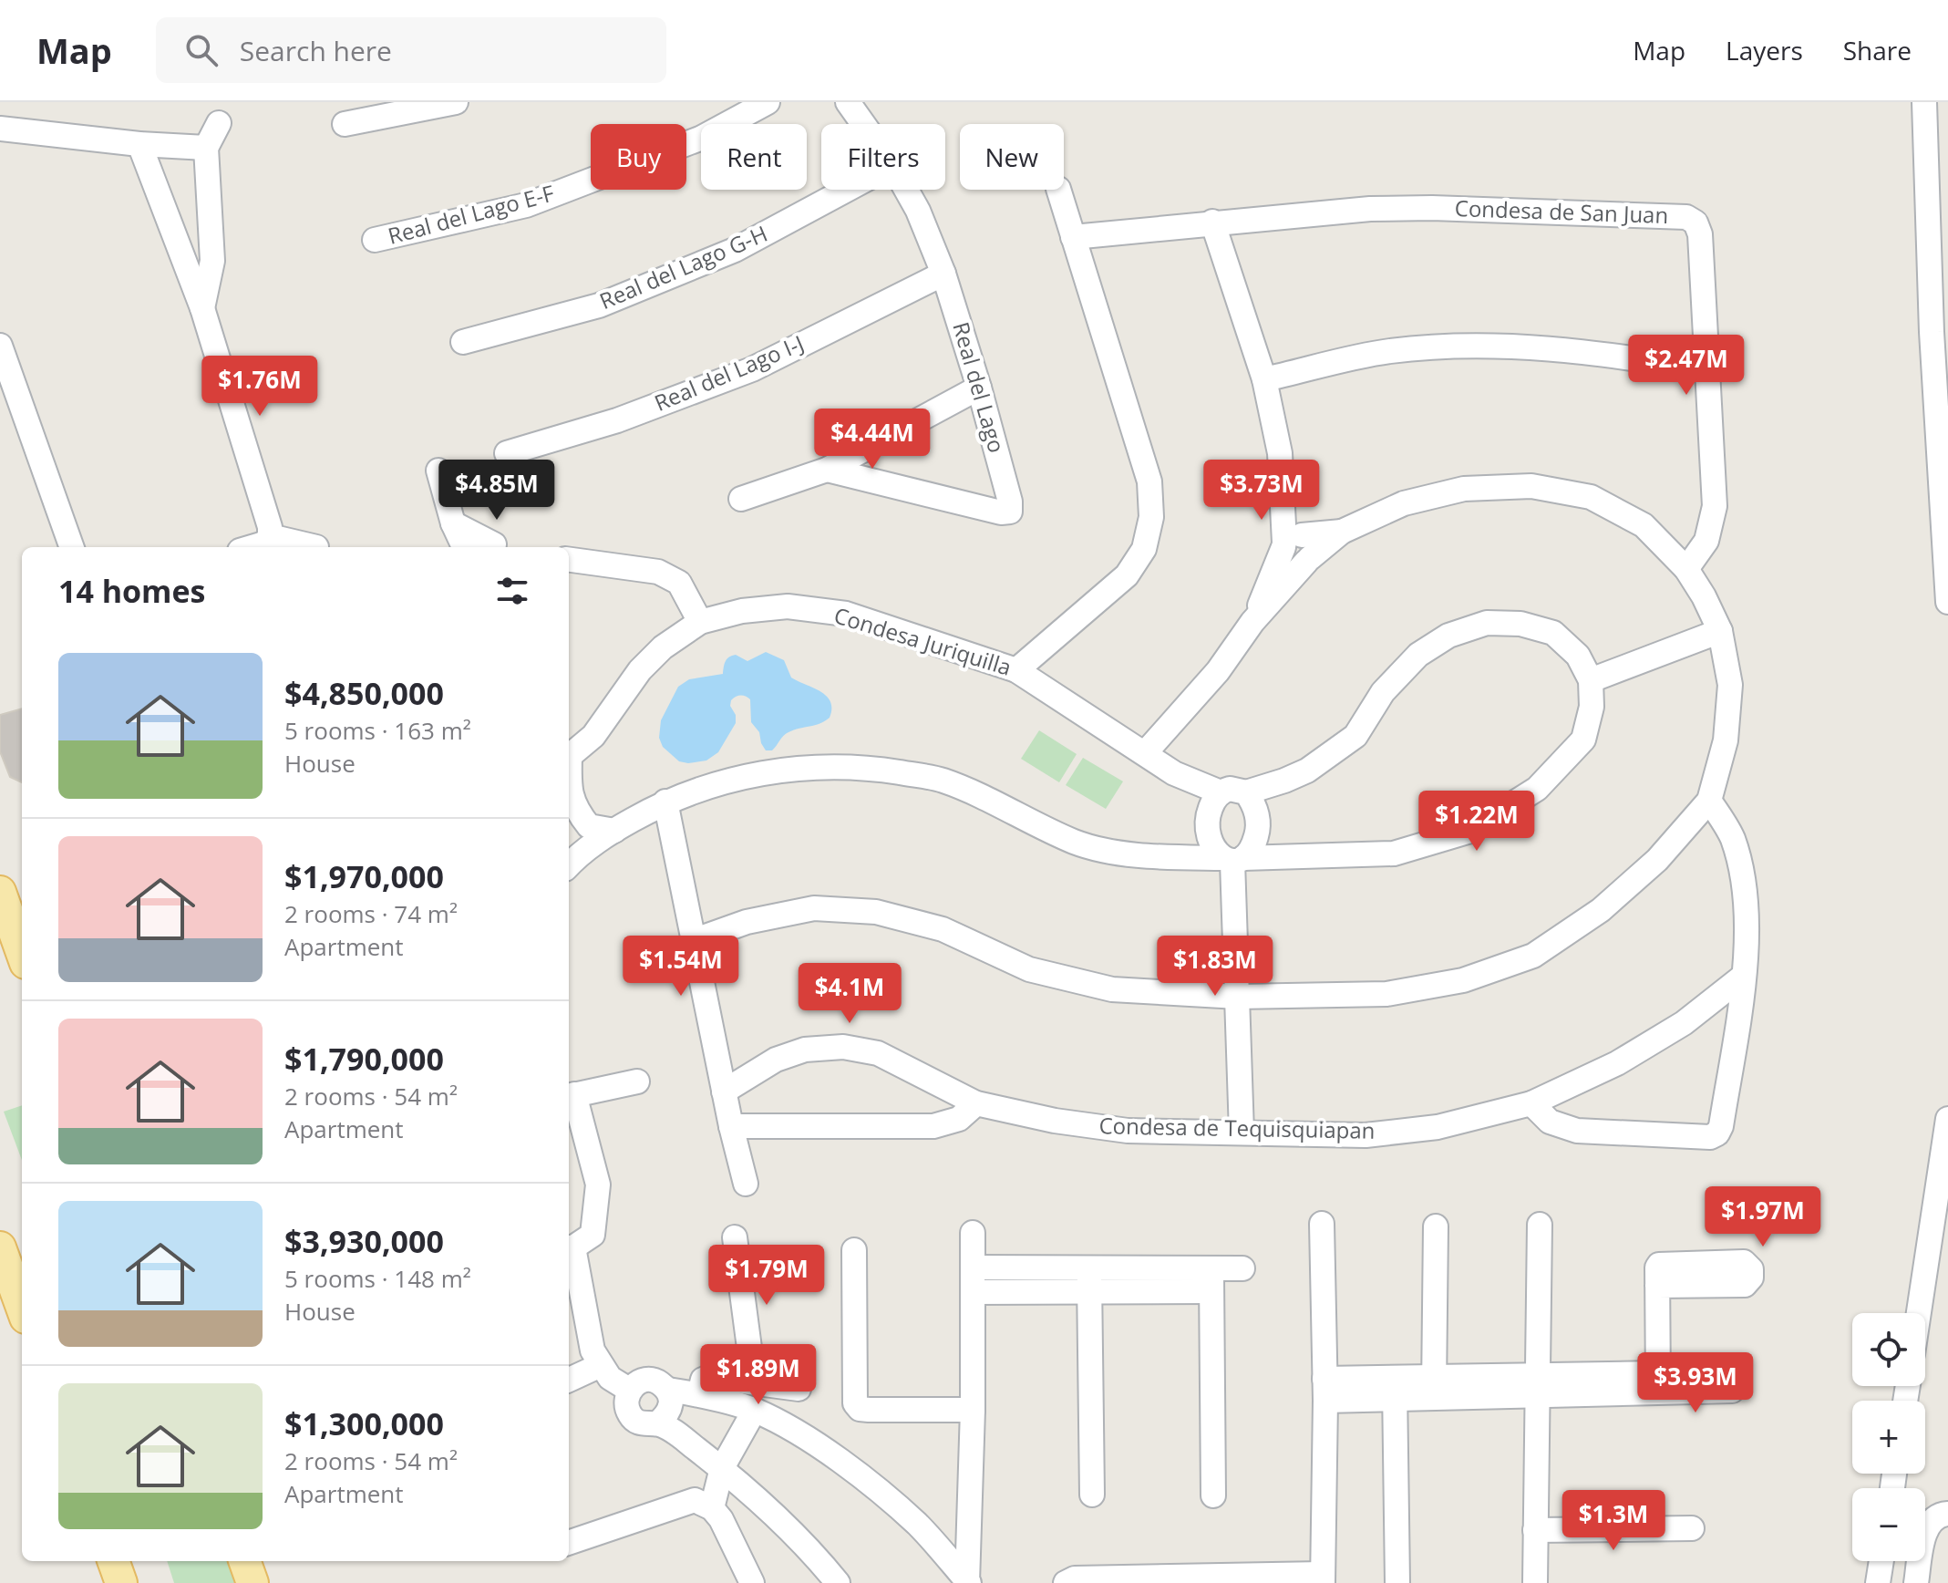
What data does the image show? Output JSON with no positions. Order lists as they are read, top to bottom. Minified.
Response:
{"streets":{"street":["Condesa de San Juan","Real del Lago E-F","Real del Lago G-H","Real del Lago I-J","Real del Lago","Condesa Juriquilla","Condesa de Tequisquiapan"]},"crossings":[["Real del Lago I-J","Real del Lago"]],"page":{"header":"Map","search":"Search here","nav":["Map","Layers","Share"],"chip":["Buy","Rent","Filters","New"],"price":["$2.47M","$1.76M","$4.44M","$4.85M","$3.73M","$1.22M","$1.54M","$1.83M","$4.1M","$1.97M","$1.79M","$1.89M","$3.93M","$1.3M"],"heading":"14 homes","list":[{"name":"$4,850,000","note":"5 rooms · 163 m² · House"},{"name":"$1,970,000","note":"2 rooms · 74 m² · Apartment"},{"name":"$1,790,000","note":"2 rooms · 54 m² · Apartment"},{"name":"$3,930,000","note":"5 rooms · 148 m² · House"},{"name":"$1,300,000","note":"2 rooms · 54 m² · Apartment"}],"map_buttons":["+","−"]}}
